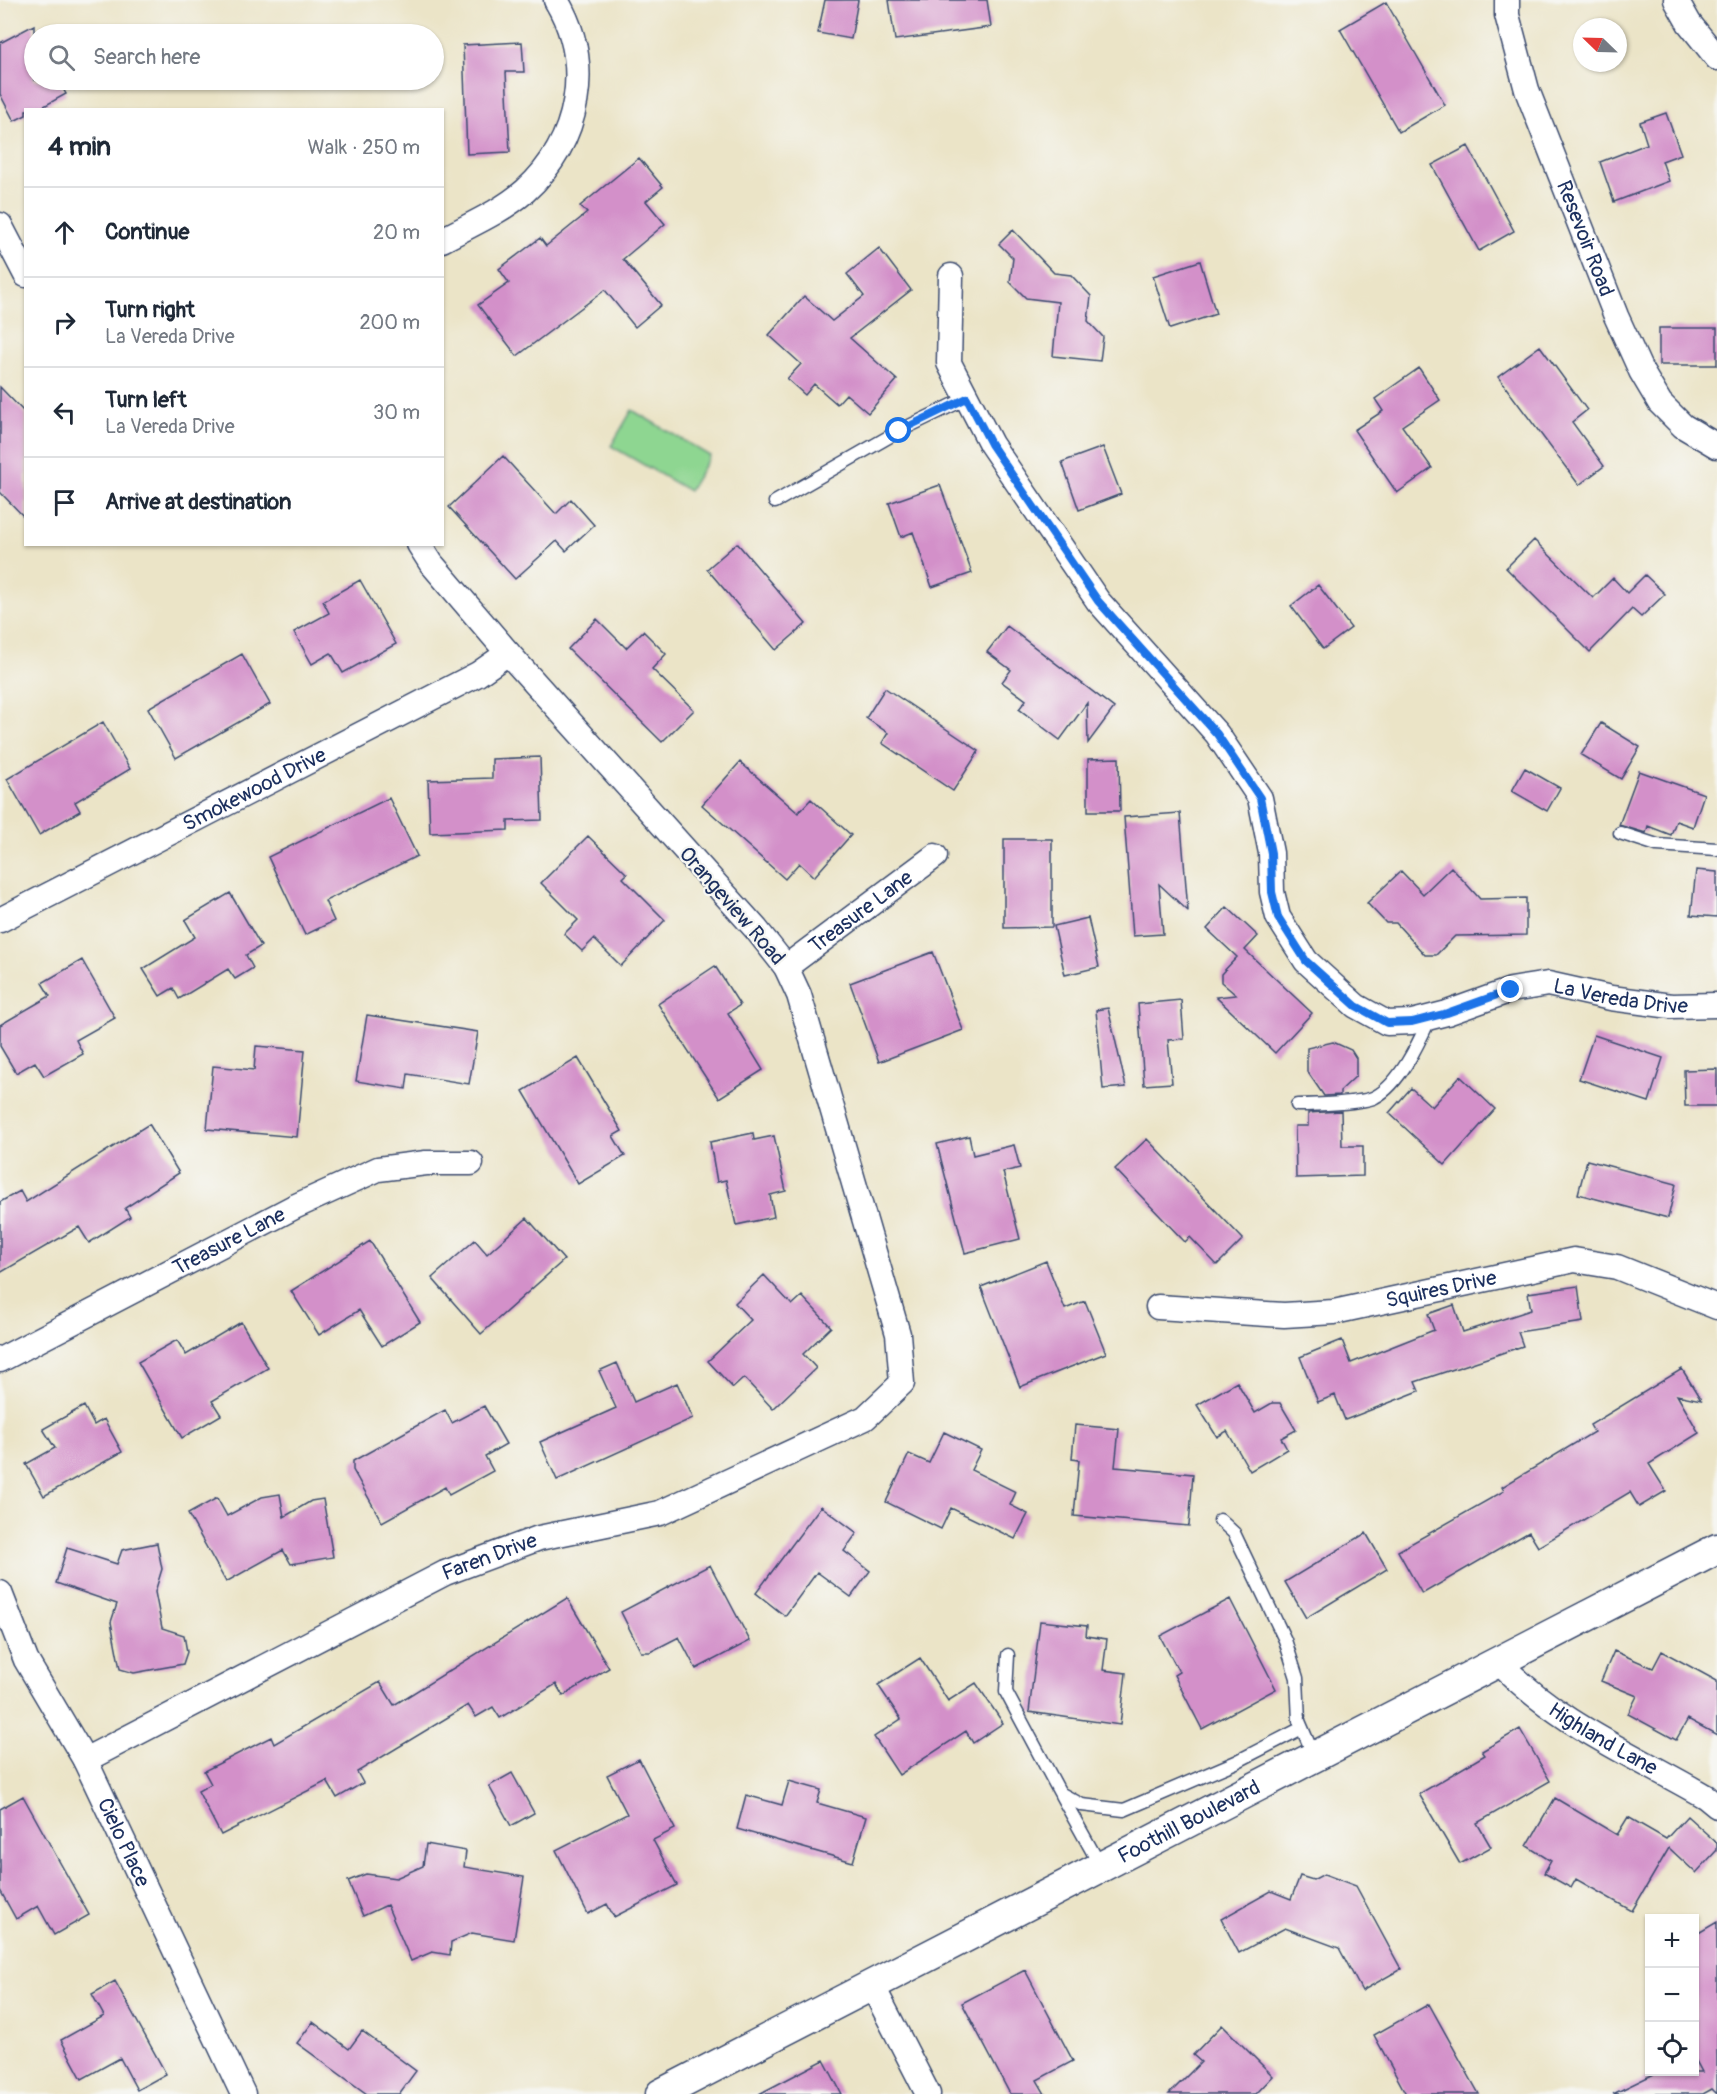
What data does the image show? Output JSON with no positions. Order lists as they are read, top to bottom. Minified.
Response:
{"streets":{"street":["Resevoir Road","Smokewood Drive","Orangeview Road","Treasure Lane","La Vereda Drive","Squires Drive","Faren Drive","Highland Lane","Foothill Boulevard","Cielo Place"]},"crossings":[["Smokewood Drive","Orangeview Road"],["Orangeview Road","Treasure Lane"],["Orangeview Road","Faren Drive"],["Faren Drive","Cielo Place"],["Highland Lane","Foothill Boulevard"]],"north":"top left","page":{"search":"Search here","heading":["4 min","Walk · 250 m"],"list":[["Continue","20 m"],["Turn right","La Vereda Drive","200 m"],["Turn left","La Vereda Drive","30 m"],"Arrive at destination"],"map_buttons":["+","−"]}}
